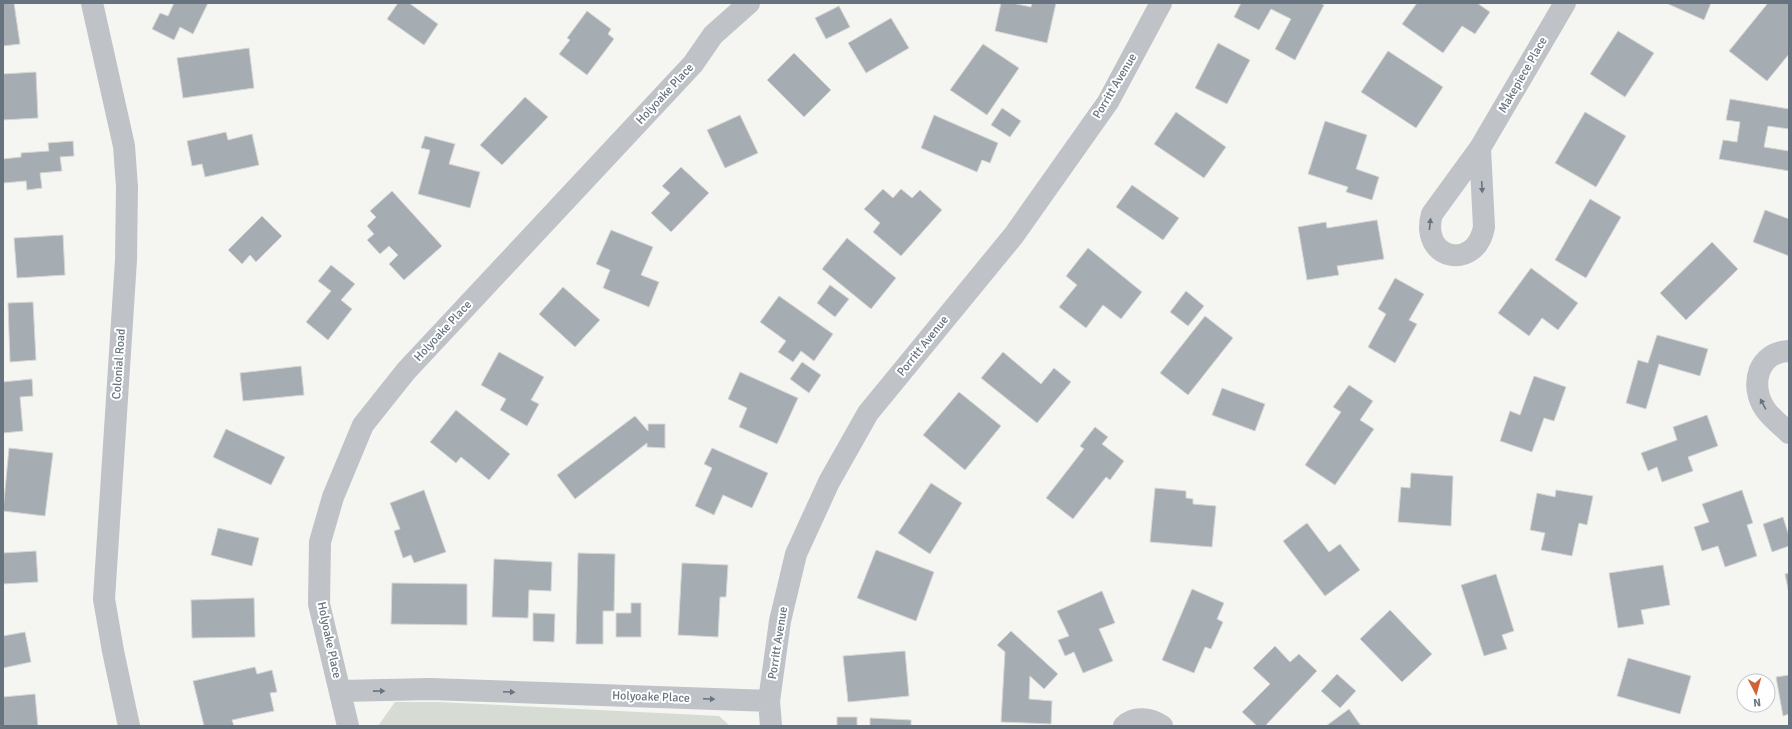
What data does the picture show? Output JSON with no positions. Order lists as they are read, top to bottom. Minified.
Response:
{"streets":{"street":["Makepiece Place","Porritt Avenue","Holyoake Place","Colonial Road"]},"crossings":[["Porritt Avenue","Holyoake Place"]],"north":"bottom"}
